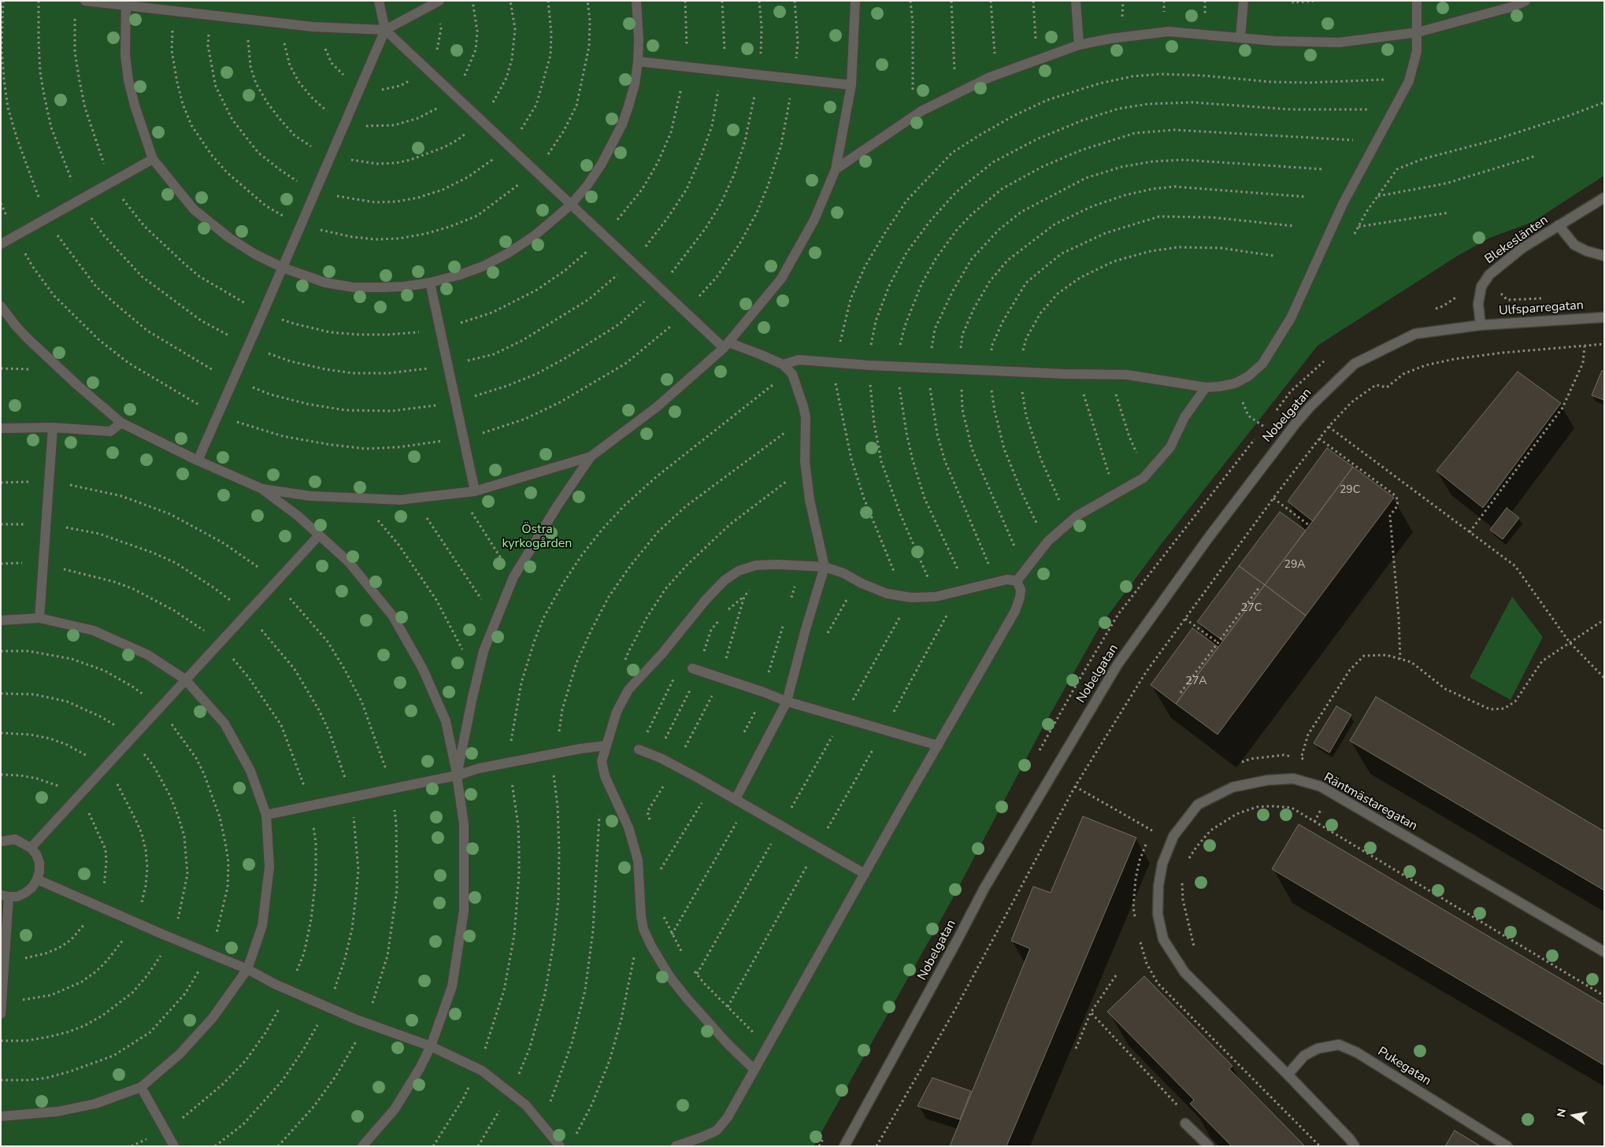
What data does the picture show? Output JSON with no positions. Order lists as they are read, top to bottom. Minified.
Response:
{"streets":{"street":["Blekeslänten","Ulfsparregatan","Nobelgatan","Räntmästaregatan","Pukegatan"]},"crossings":[["Blekeslänten","Ulfsparregatan"],["Blekeslänten","Nobelgatan"],["Ulfsparregatan","Nobelgatan"],["Räntmästaregatan","Pukegatan"]],"parks":["Östra kyrkogården"],"house_numbers":["29C","29A","27C","27A"],"north":"left"}
